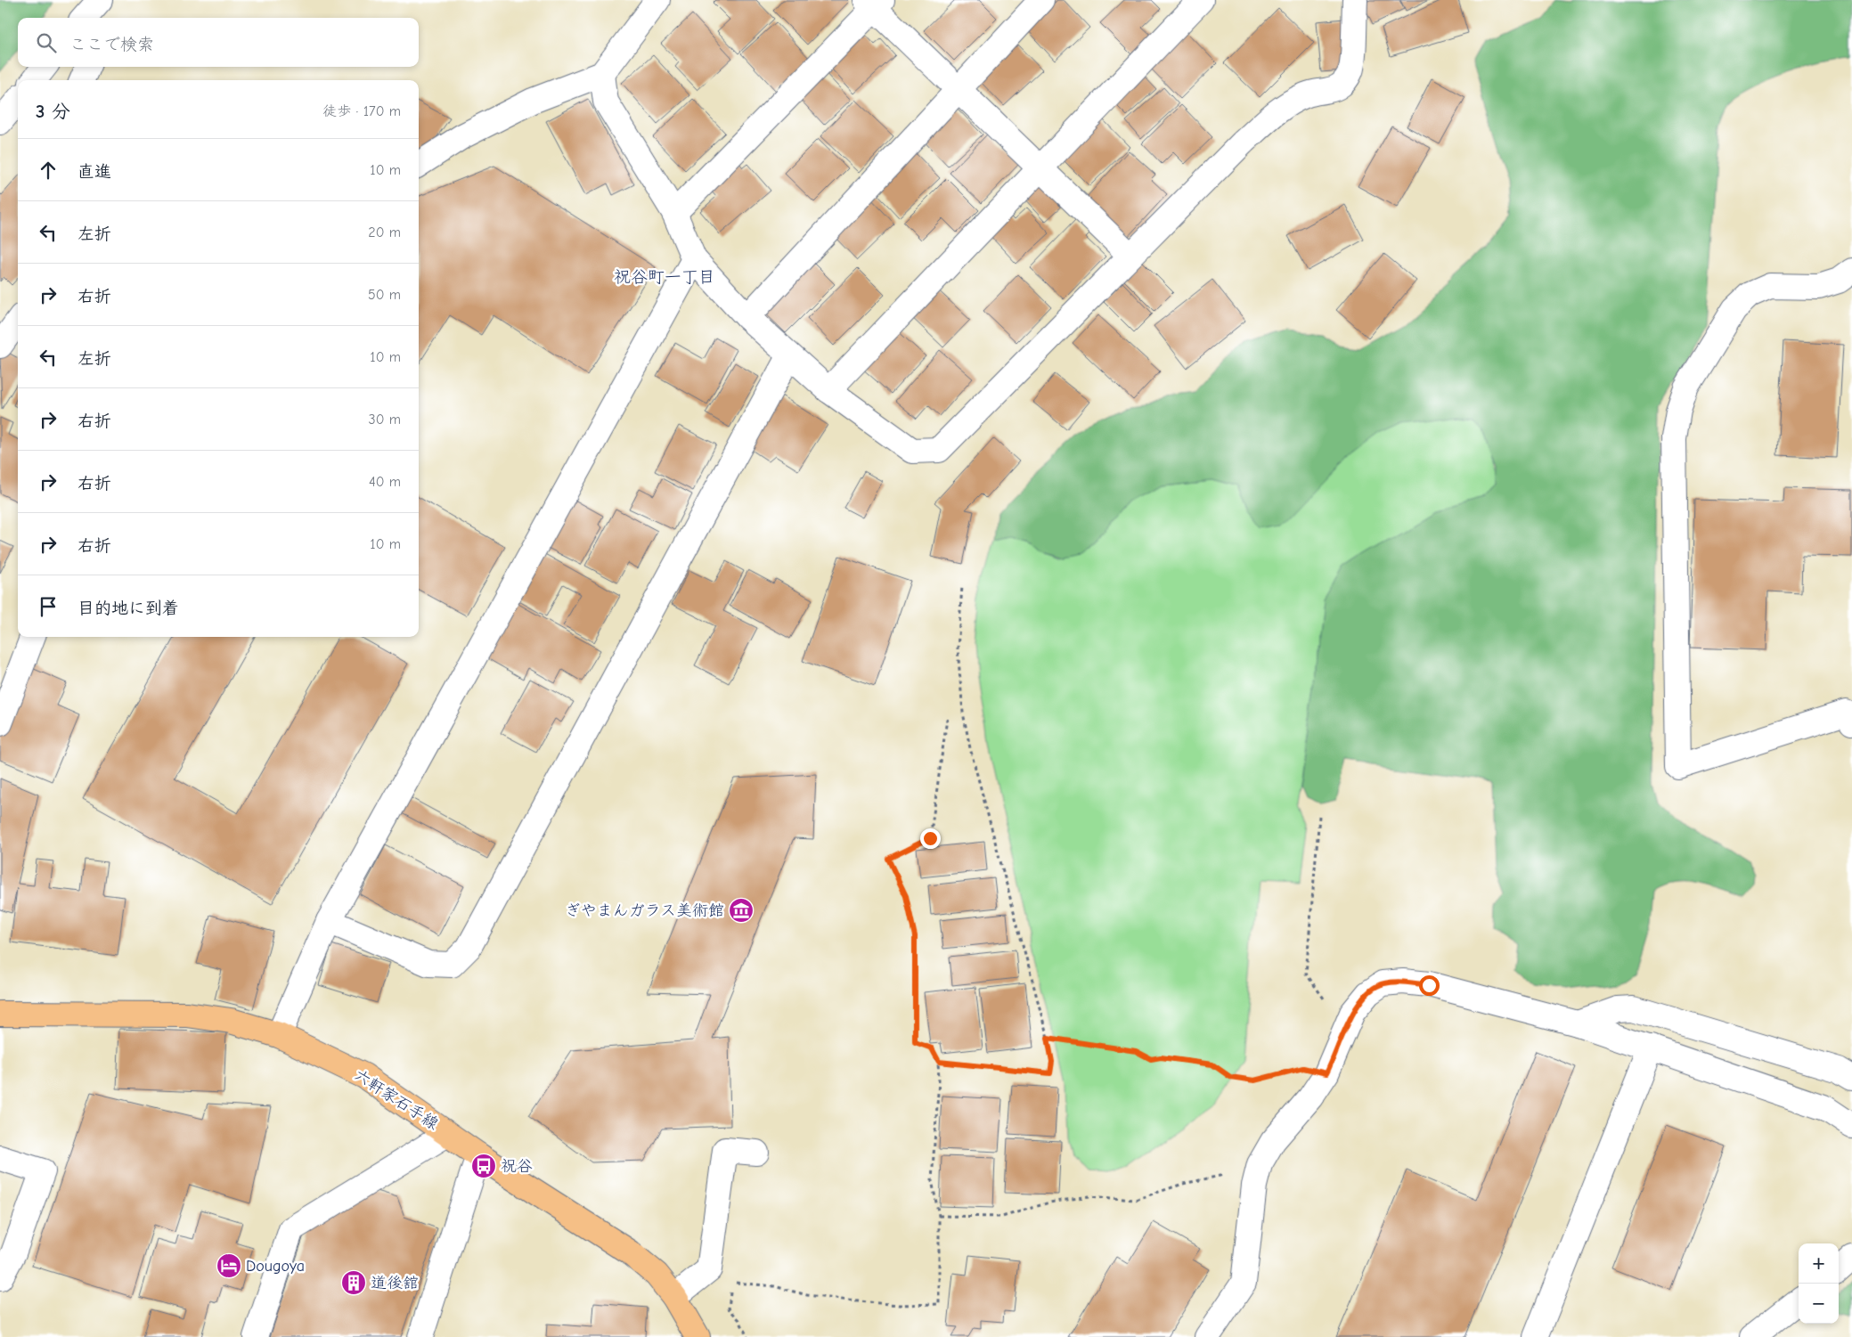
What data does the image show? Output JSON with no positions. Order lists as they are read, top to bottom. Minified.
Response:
{"streets":{"main road":["六軒家石手線"]},"districts":["祝谷町一丁目"],"places":{"museum":["ぎやまんガラス美術館"],"bus stop":["祝谷"],"hotel":["Dougoya"],"building":["道後舘"]},"page":{"search":"ここで検索","heading":["3 分","徒歩 · 170 m"],"list":[["直進","10 m"],["左折","20 m"],["右折","50 m"],["左折","10 m"],["右折","30 m"],["右折","40 m"],["右折","10 m"],"目的地に到着"],"map_buttons":["+","−"]}}
